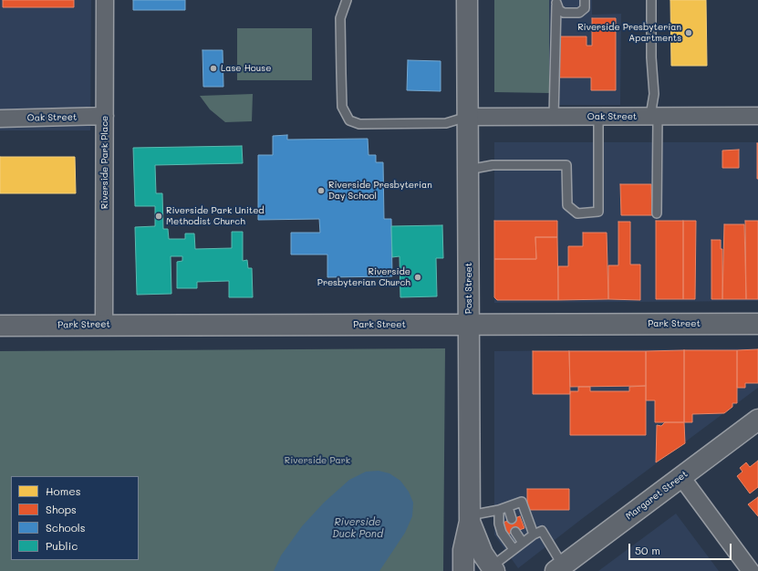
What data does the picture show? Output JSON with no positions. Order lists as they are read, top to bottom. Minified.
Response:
{"streets":{"street":["Oak Street","Riverside Park Place","Post Street","Park Street","Margaret Street"]},"crossings":[["Oak Street","Riverside Park Place"],["Oak Street","Post Street"],["Riverside Park Place","Park Street"],["Post Street","Park Street"]],"water":["Riverside Duck Pond"],"parks":["Riverside Park"],"places":["Riverside Presbyterian Apartments","Lase House","Riverside Presbyterian Day School","Riverside Park United Methodist Church","Riverside Presbyterian Church"],"legend":["Homes","Shops","Schools","Public"],"scale_bar":"50 m"}
